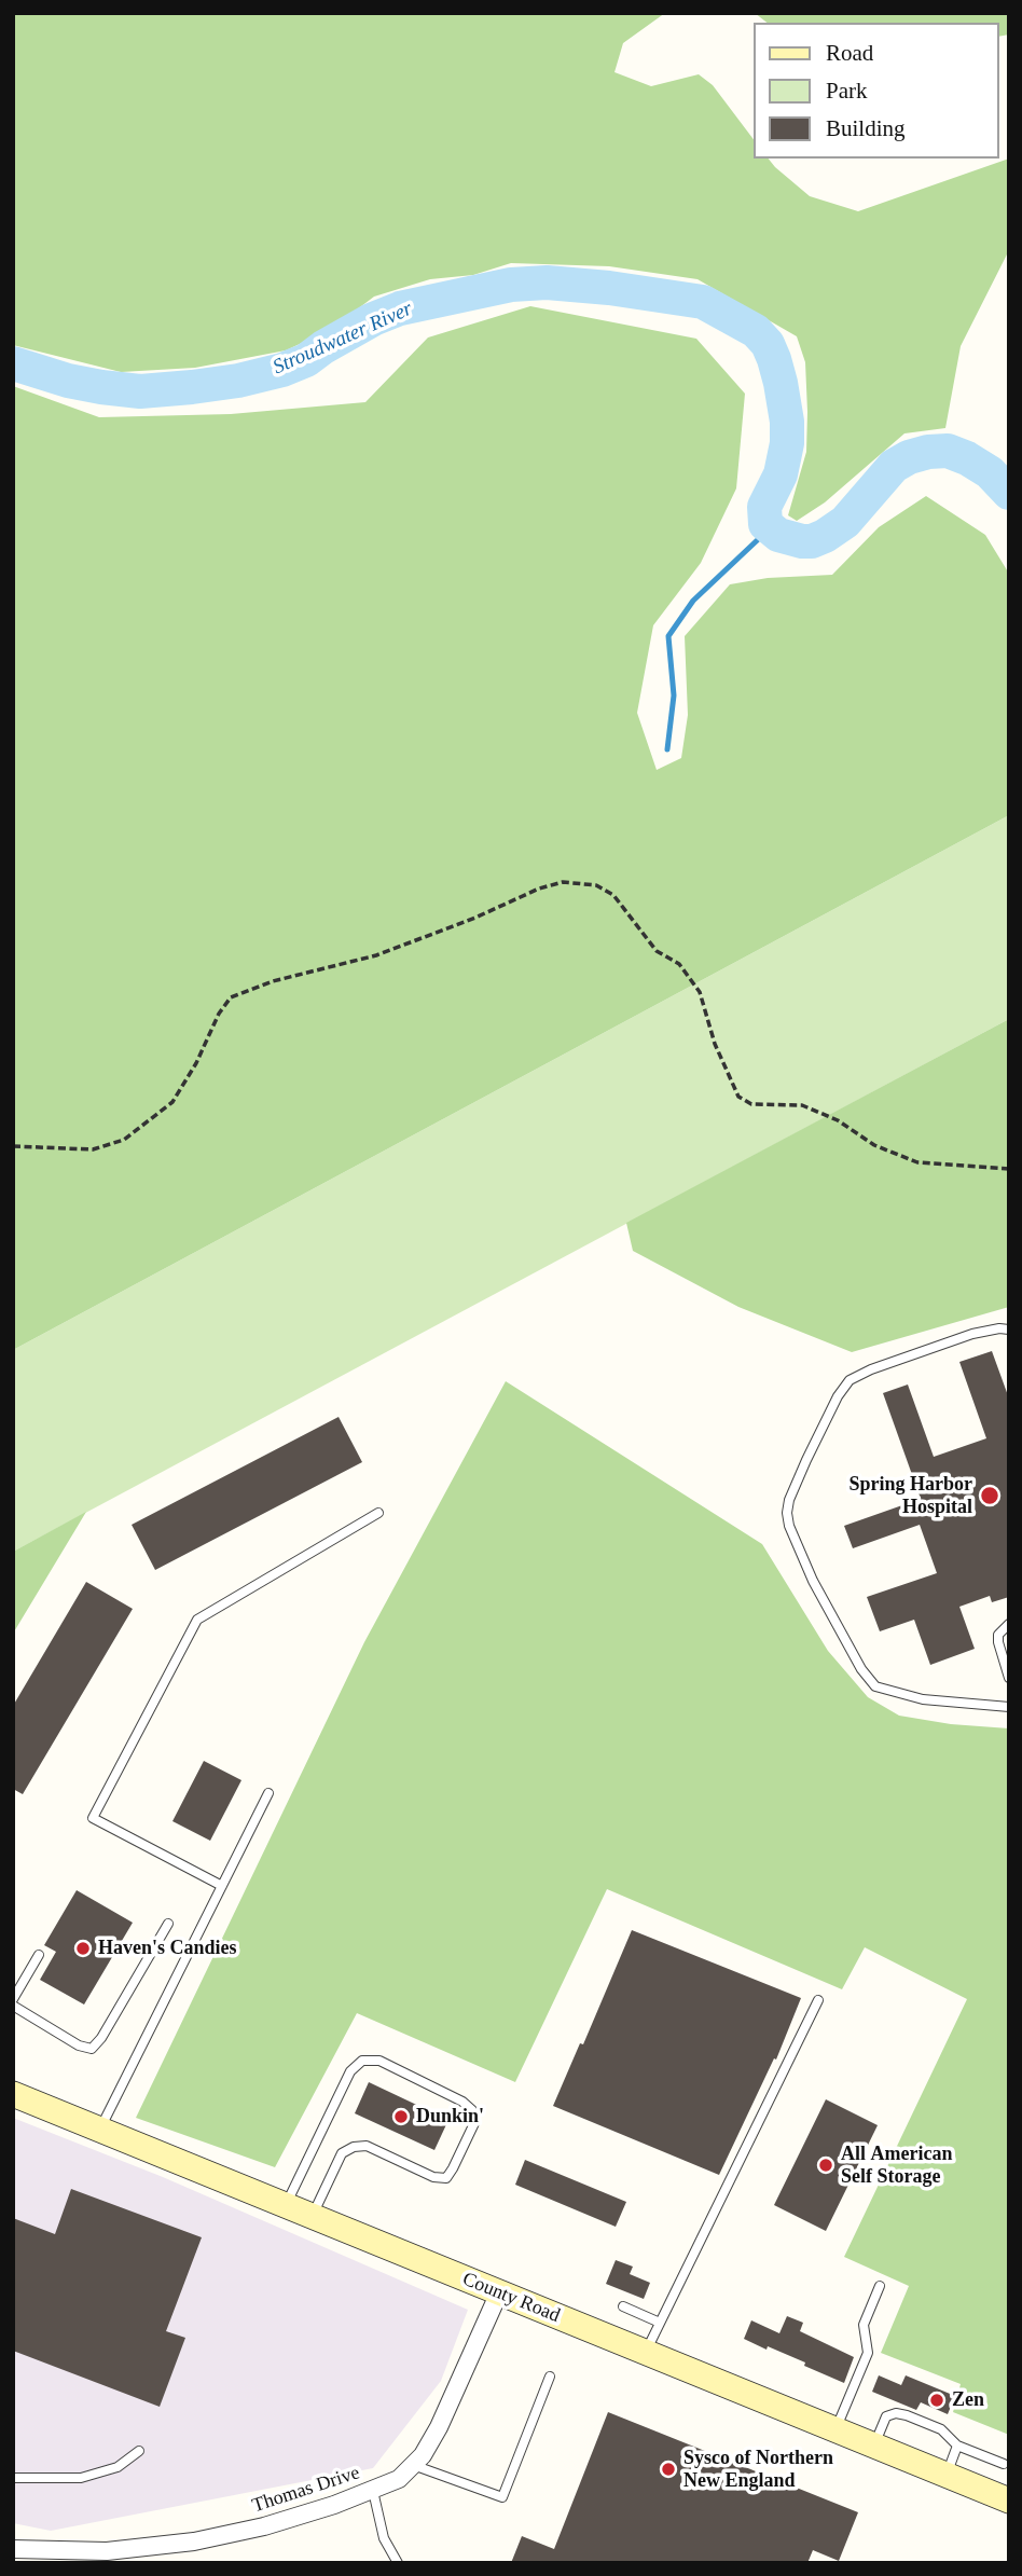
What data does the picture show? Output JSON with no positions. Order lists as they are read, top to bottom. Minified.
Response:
{"streets":{"main road":["County Road"],"street":["Thomas Drive"]},"crossings":[["County Road","Thomas Drive"]],"water":["Stroudwater River"],"places":["Spring Harbor Hospital","Haven's Candies","Dunkin'","All American Self Storage","Zen","Sysco of Northern New England"],"legend":["Road","Park","Building"]}
